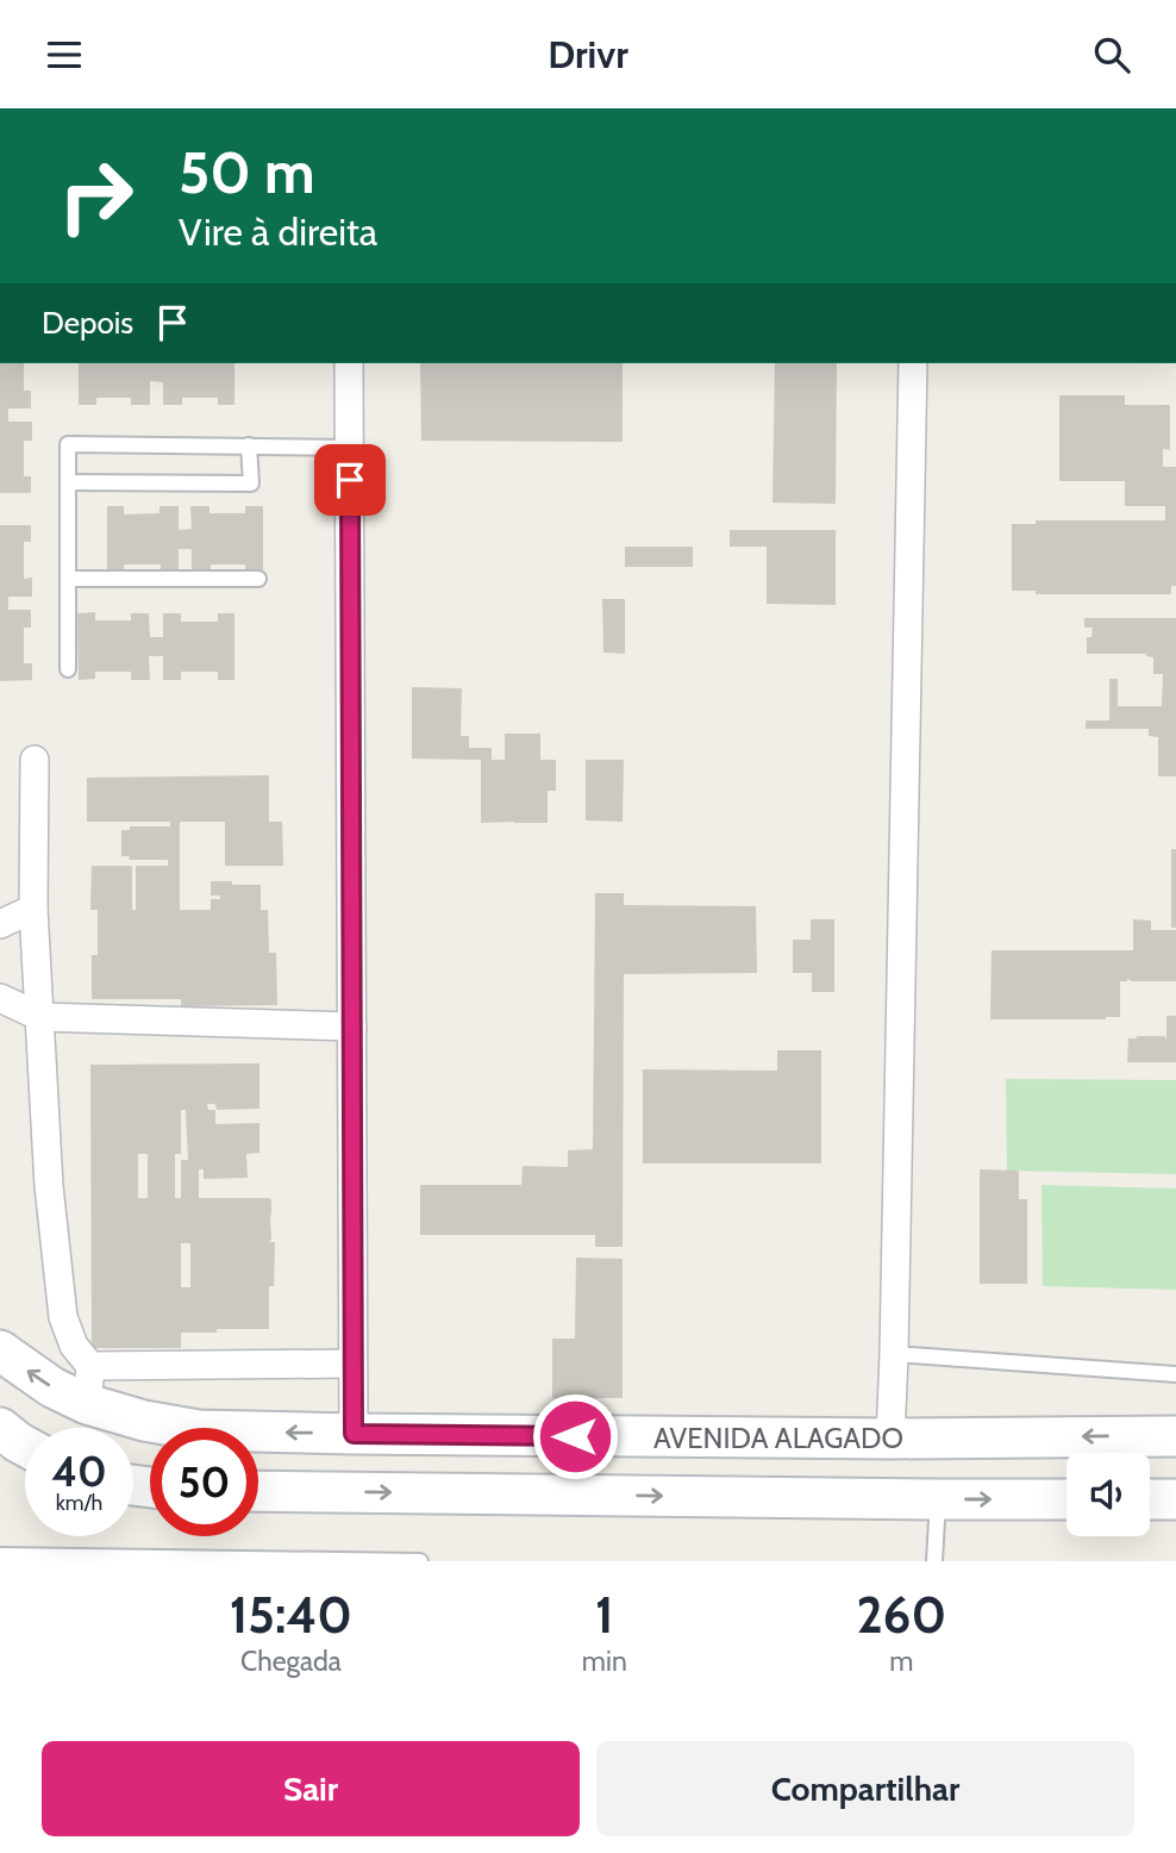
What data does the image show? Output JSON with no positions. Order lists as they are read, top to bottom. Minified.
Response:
{"streets":{"main road":["AVENIDA ALAGADO"]},"page":{"header":"Drivr","turn":["50 m","Vire à direita"],"then":"Depois","speed":"40 km/h","limit":"50","eta":["15:40","Chegada","1","min","260","m"],"buttons":["Sair","Compartilhar"]}}
